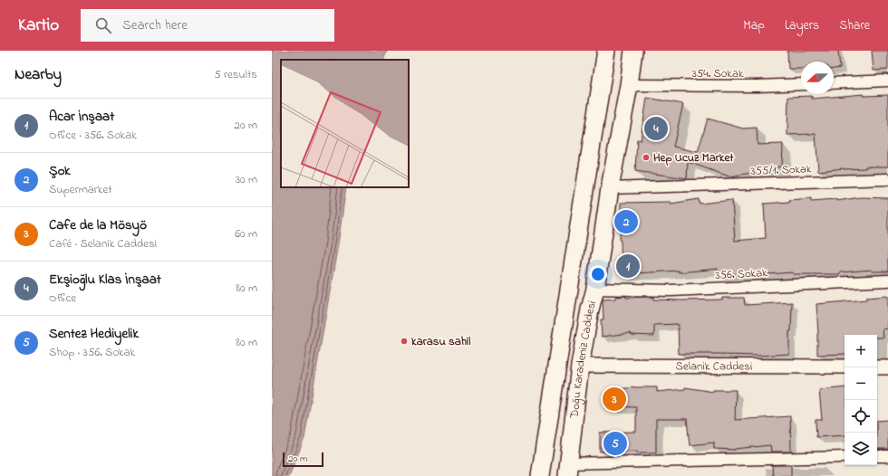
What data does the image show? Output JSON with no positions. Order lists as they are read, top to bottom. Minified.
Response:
{"streets":{"main road":["Doğu Karadeniz Caddesi"],"street":["354. Sokak","355/1. Sokak","356. Sokak","Selanik Caddesi"]},"crossings":[["354. Sokak","Doğu Karadeniz Caddesi"],["355/1. Sokak","Doğu Karadeniz Caddesi"],["356. Sokak","Doğu Karadeniz Caddesi"],["Doğu Karadeniz Caddesi","Selanik Caddesi"]],"places":["Hep Ucuz Market","karasu sahil"],"scale_bar":"20 m","north":"left","page":{"header":"Kartio","search":"Search here","nav":["Map","Layers","Share"],"heading":["Nearby","5 results"],"list":[{"mark":"1","name":"Acar İnşaat","note":"Office · 356. Sokak","value":"20 m"},{"mark":"2","name":"Şok","note":"Supermarket","value":"30 m"},{"mark":"3","name":"Cafe de la Mösyö","note":"Café · Selanik Caddesi","value":"60 m"},{"mark":"4","name":"Ekşioğlu Klas İnşaat","note":"Office","value":"80 m"},{"mark":"5","name":"Sentez Hediyelik","note":"Shop · 356. Sokak","value":"80 m"}],"pins":["4","2","1","3","5"],"map_buttons":["+","−"],"scale":"20 m"}}
